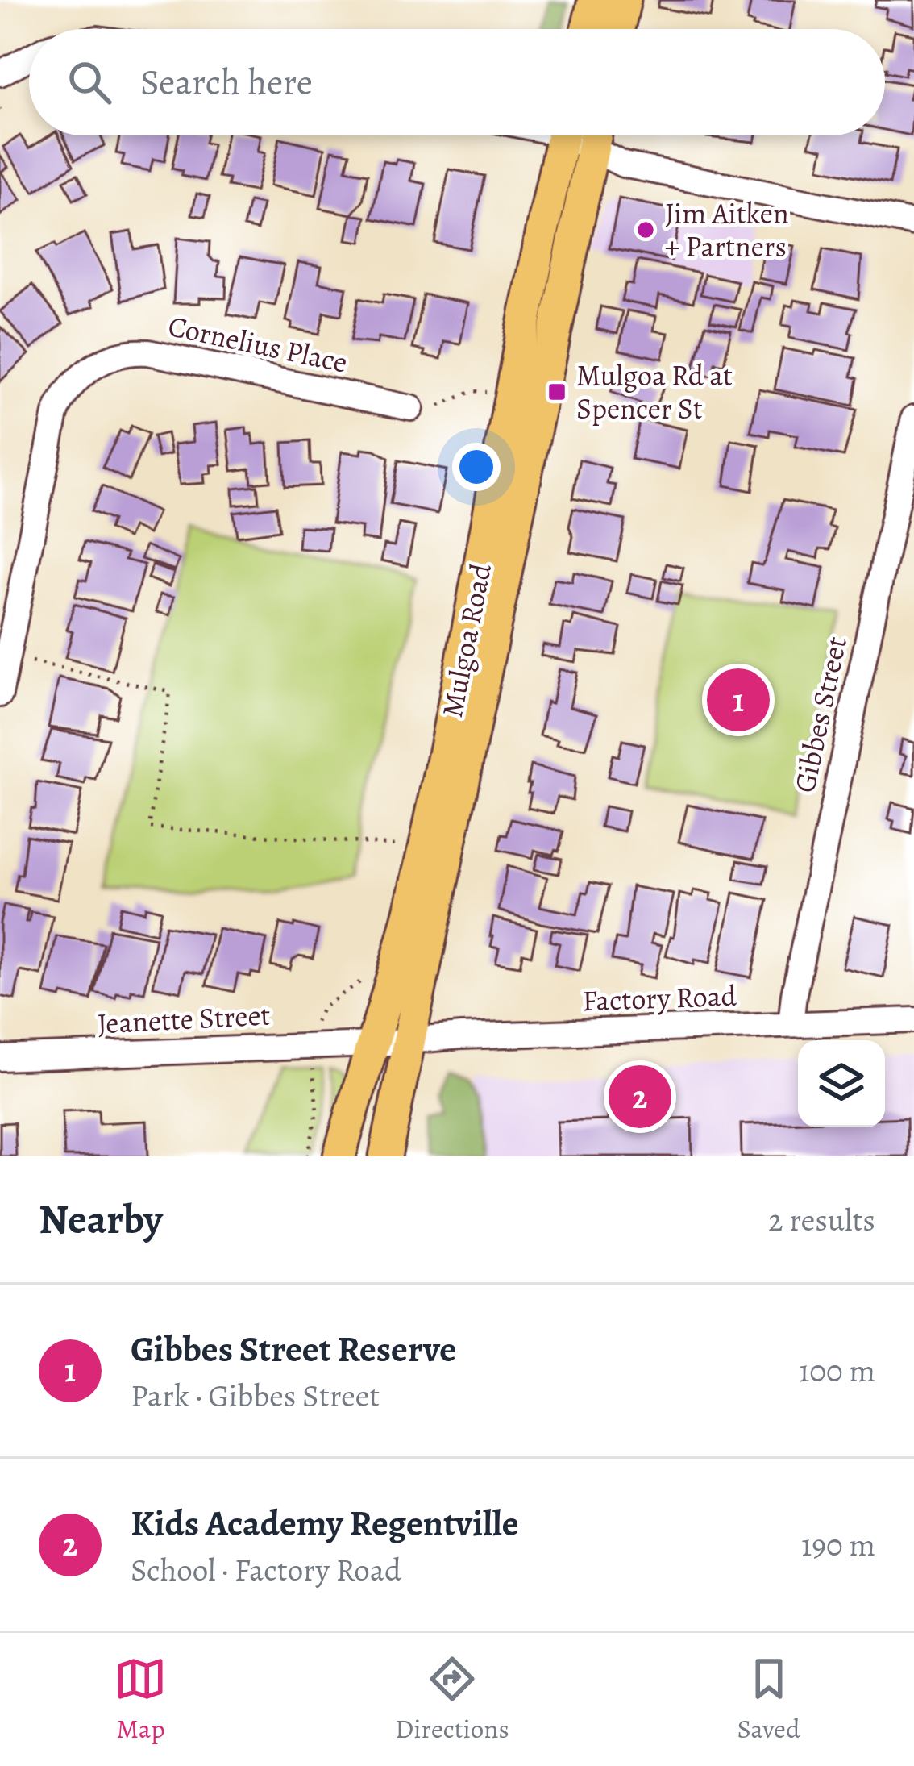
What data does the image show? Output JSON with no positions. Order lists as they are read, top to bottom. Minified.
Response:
{"streets":{"main road":["Mulgoa Road"],"street":["Cornelius Place","Gibbes Street","Factory Road","Jeanette Street"]},"crossings":[["Mulgoa Road","Factory Road"],["Mulgoa Road","Jeanette Street"],["Gibbes Street","Factory Road"],["Factory Road","Jeanette Street"]],"places":{"other":["Jim Aitken + Partners"],"transit":["Mulgoa Rd at Spencer St"]},"page":{"search":"Search here","pins":["1","2"],"heading":["Nearby","2 results"],"list":[{"mark":"1","name":"Gibbes Street Reserve","note":"Park · Gibbes Street","value":"100 m"},{"mark":"2","name":"Kids Academy Regentville","note":"School · Factory Road","value":"190 m"}],"nav":["Map","Directions","Saved"]}}
